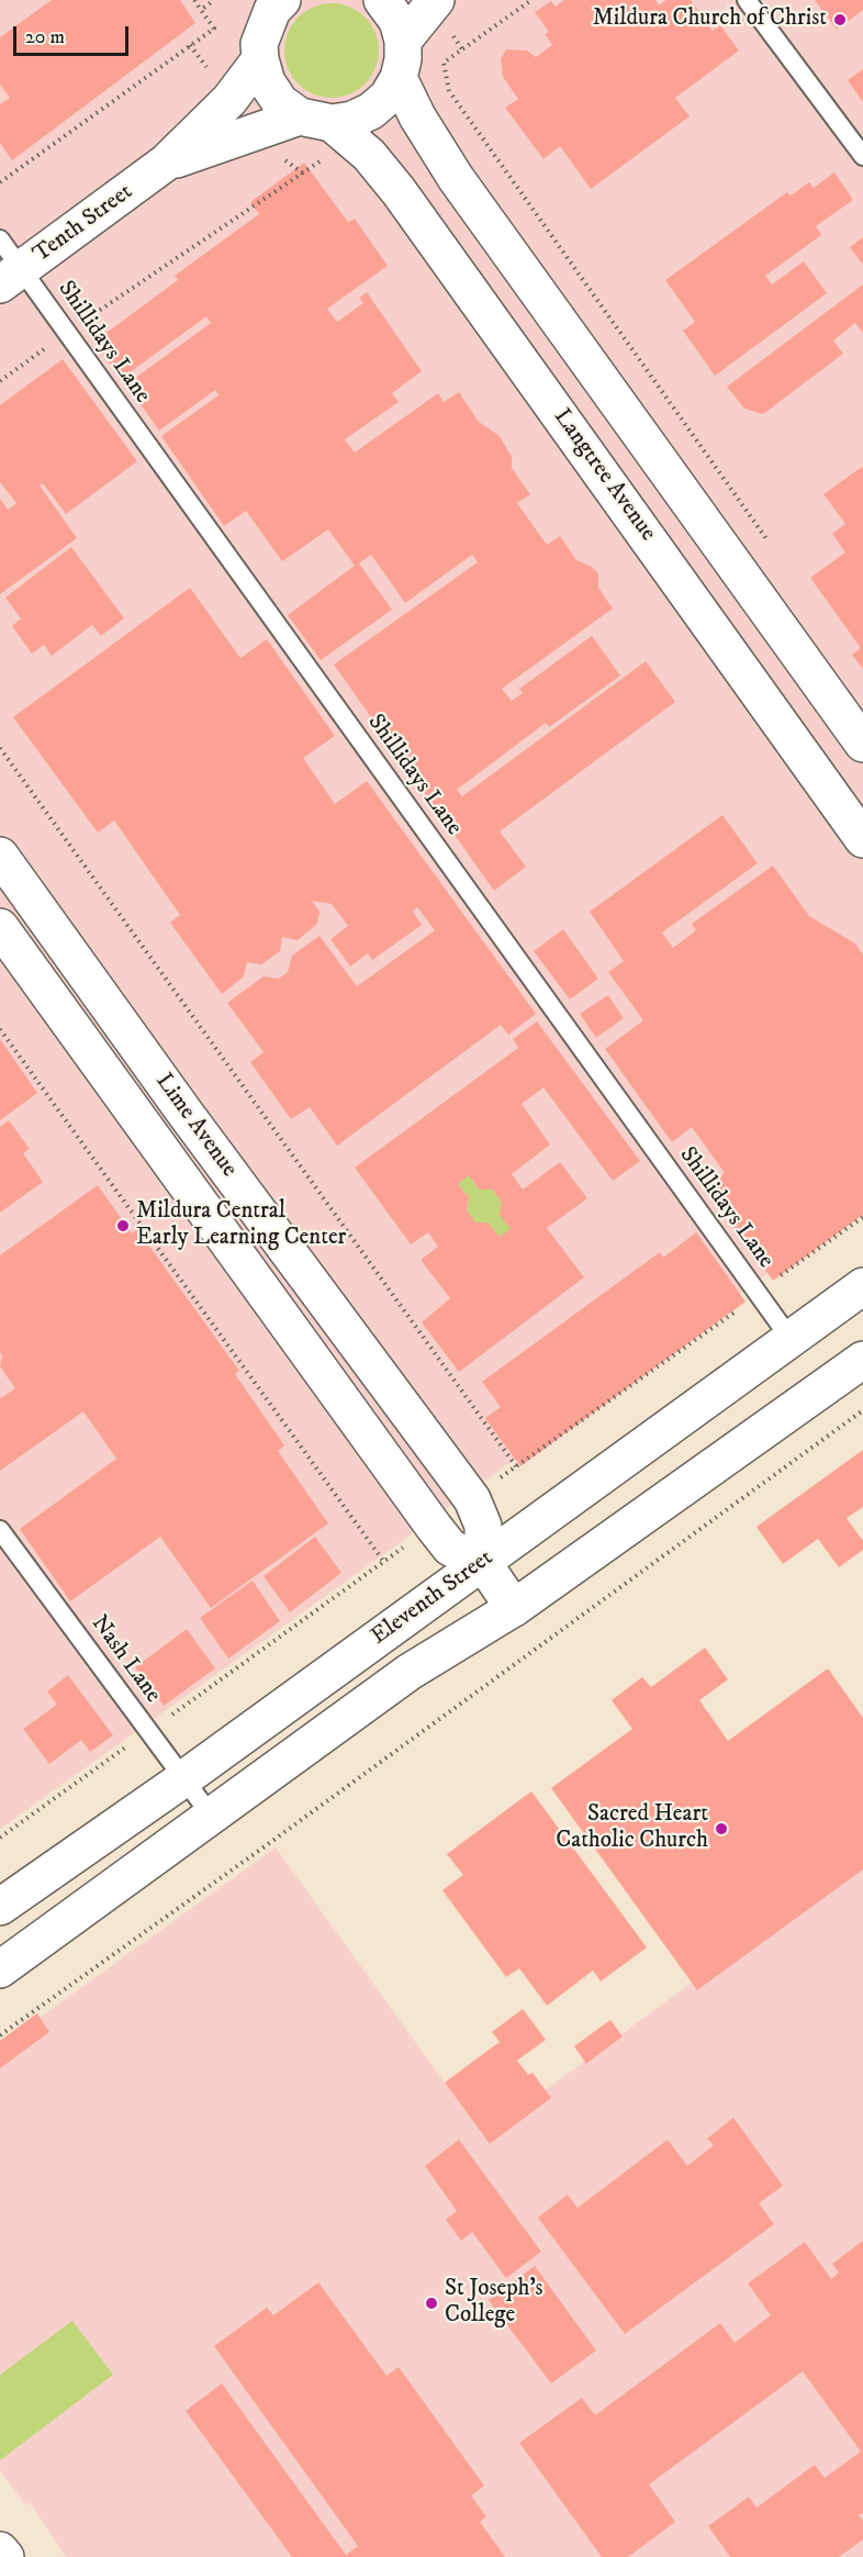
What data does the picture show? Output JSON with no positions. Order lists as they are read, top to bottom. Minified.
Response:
{"streets":{"street":["Tenth Street","Langtree Avenue","Lime Avenue","Eleventh Street"],"lane":["Shillidays Lane","Nash Lane"]},"crossings":[["Tenth Street","Shillidays Lane"],["Tenth Street","Langtree Avenue"],["Shillidays Lane","Eleventh Street"],["Lime Avenue","Eleventh Street"],["Eleventh Street","Nash Lane"]],"places":["Mildura Church of Christ","Mildura Central Early Learning Center","Sacred Heart Catholic Church","St Joseph’s College"],"scale_bar":"20 m"}
